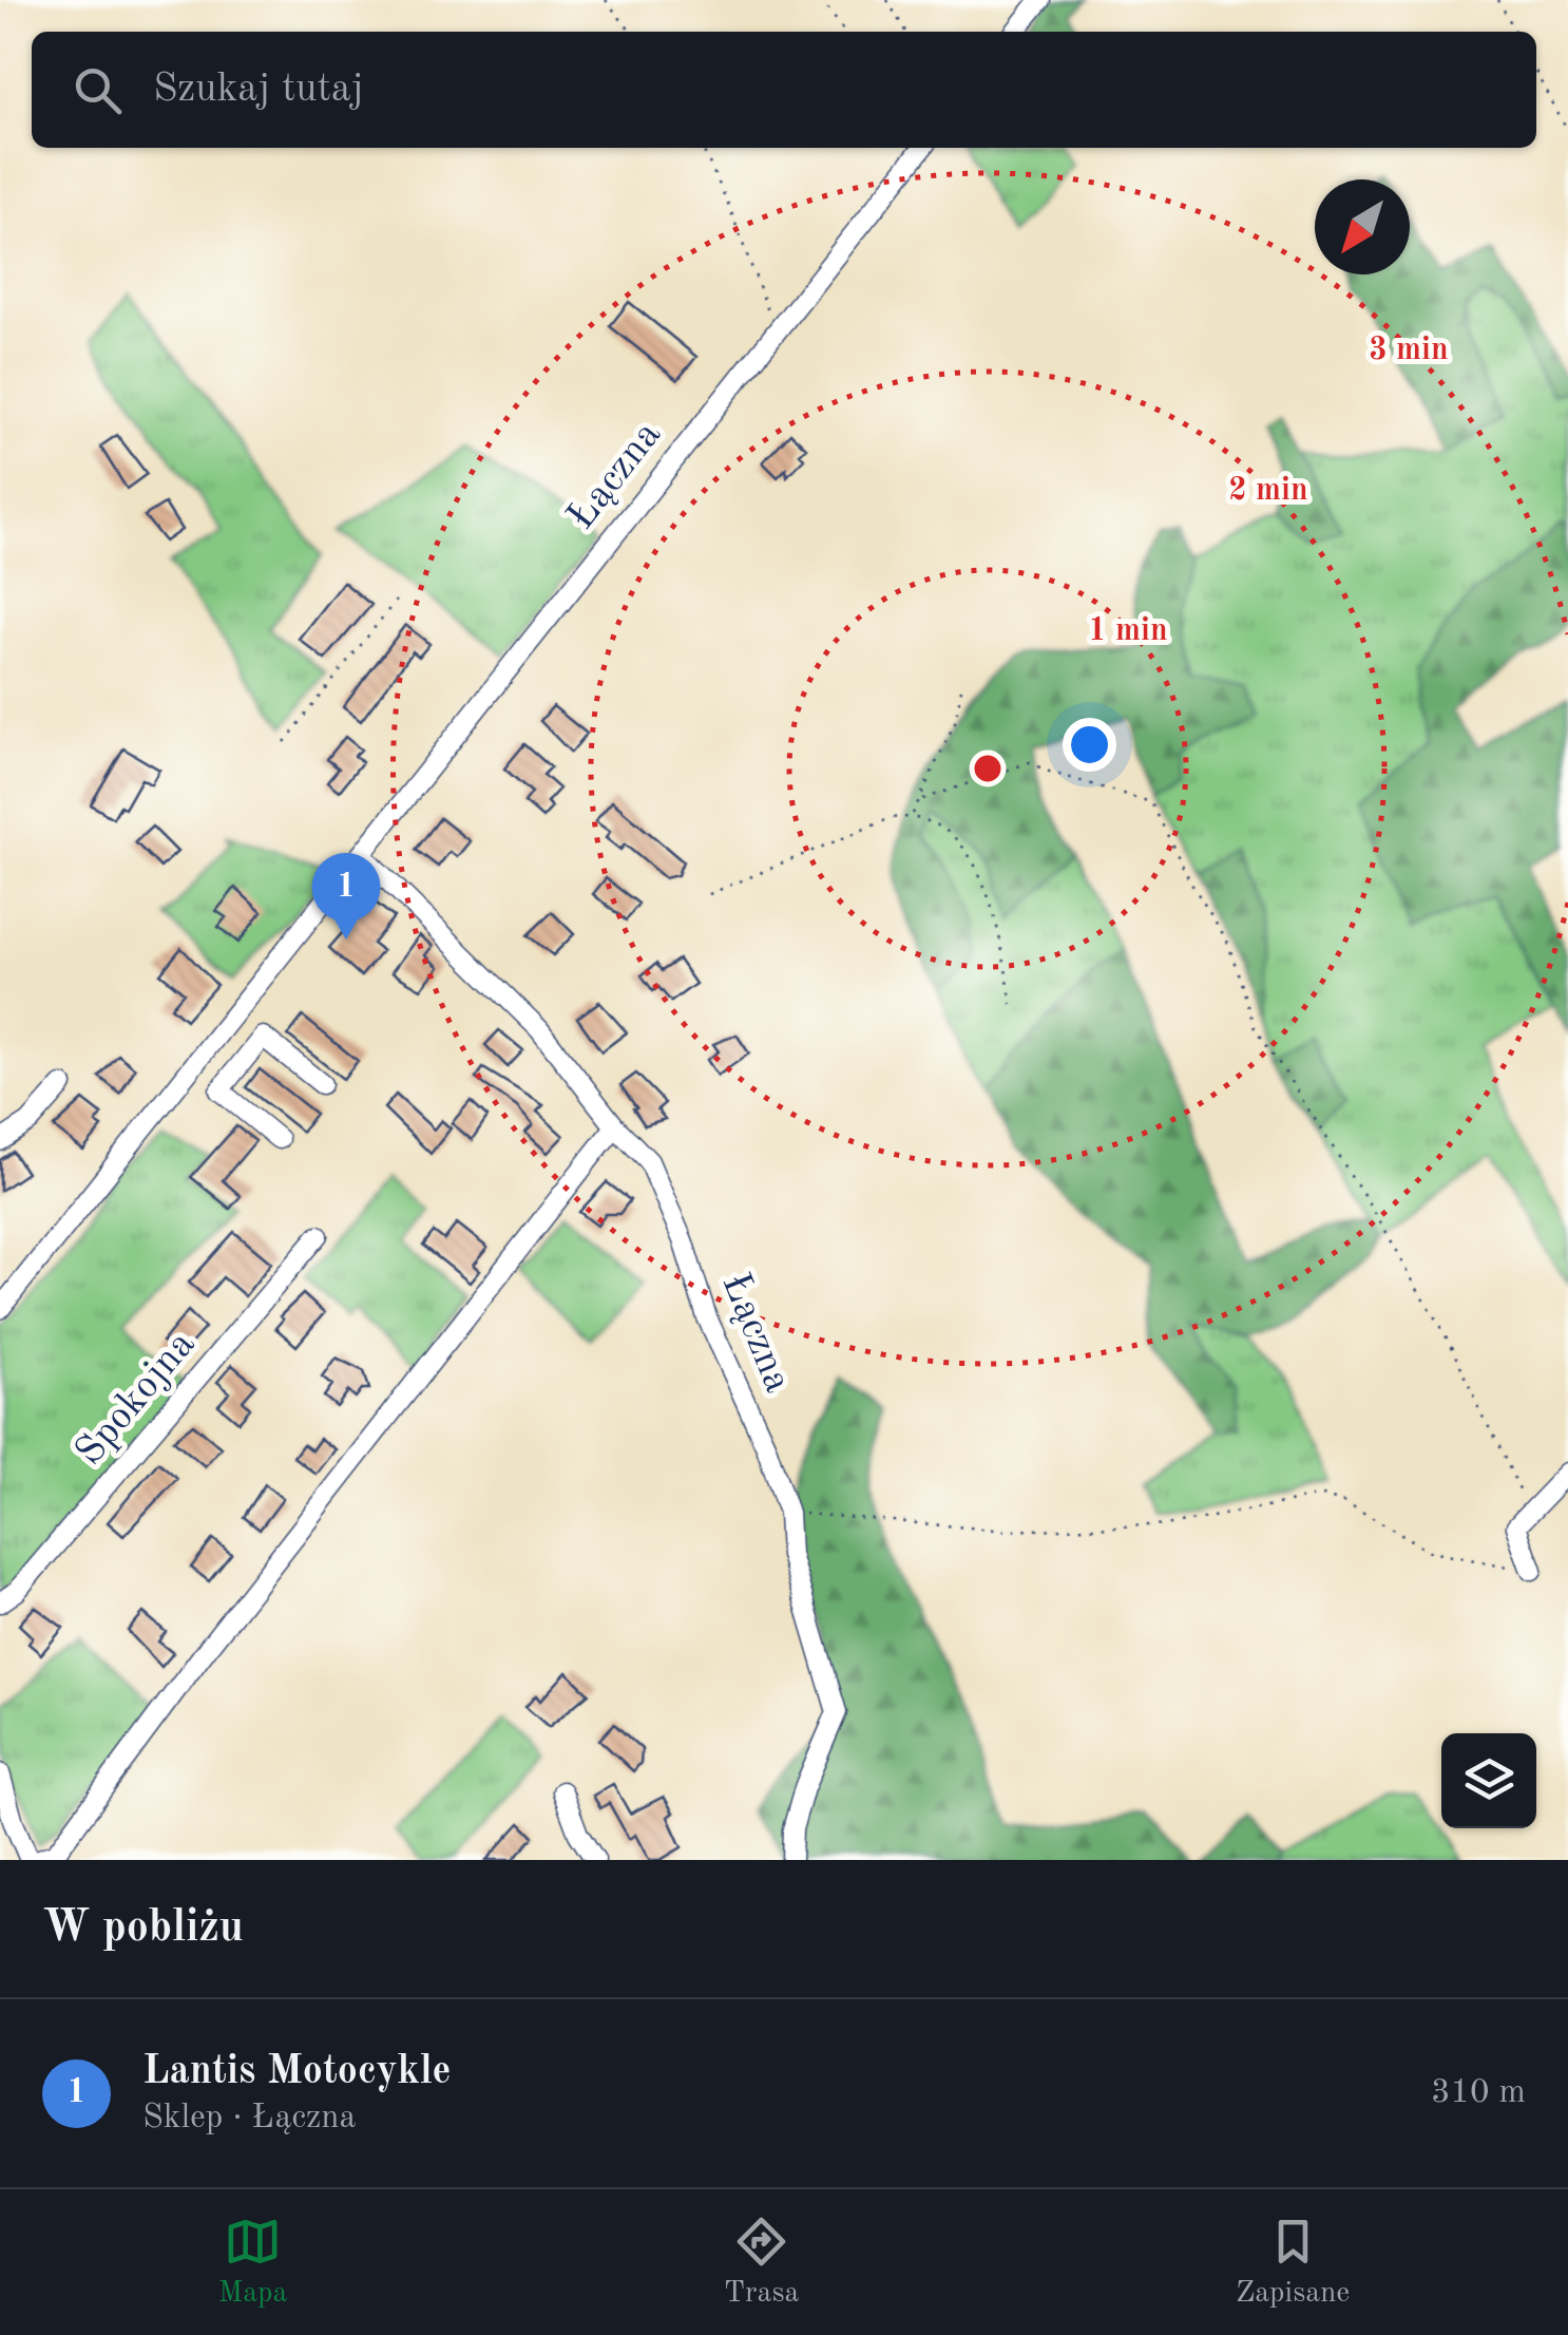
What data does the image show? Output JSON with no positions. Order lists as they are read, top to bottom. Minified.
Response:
{"streets":{"street":["Łączna","Spokojna"]},"north":"bottom left","page":{"search":"Szukaj tutaj","pins":"1","heading":"W pobliżu","list":[{"mark":"1","name":"Lantis Motocykle","note":"Sklep · Łączna","value":"310 m"}],"nav":["Mapa","Trasa","Zapisane"]},"rings":["3 min","2 min","1 min"]}
